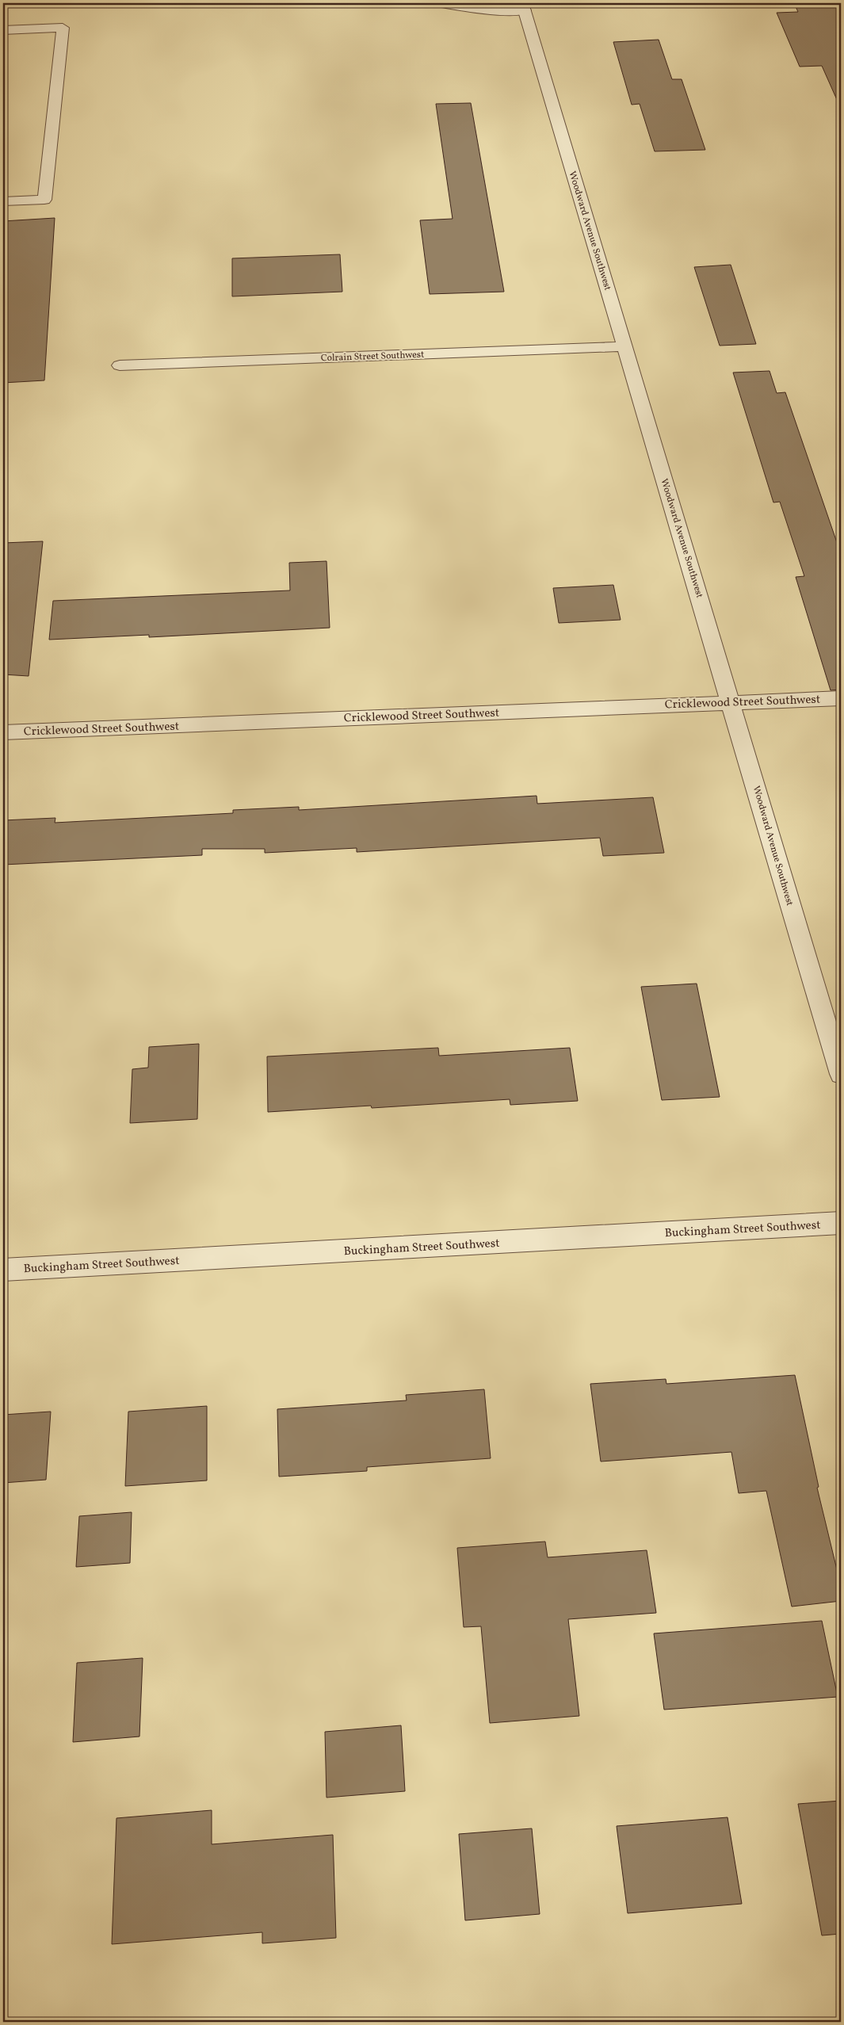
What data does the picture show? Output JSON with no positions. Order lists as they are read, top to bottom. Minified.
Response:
{"streets":{"street":["Woodward Avenue Southwest","Colrain Street Southwest","Cricklewood Street Southwest","Buckingham Street Southwest"]},"crossings":[["Woodward Avenue Southwest","Colrain Street Southwest"],["Woodward Avenue Southwest","Cricklewood Street Southwest"]]}
